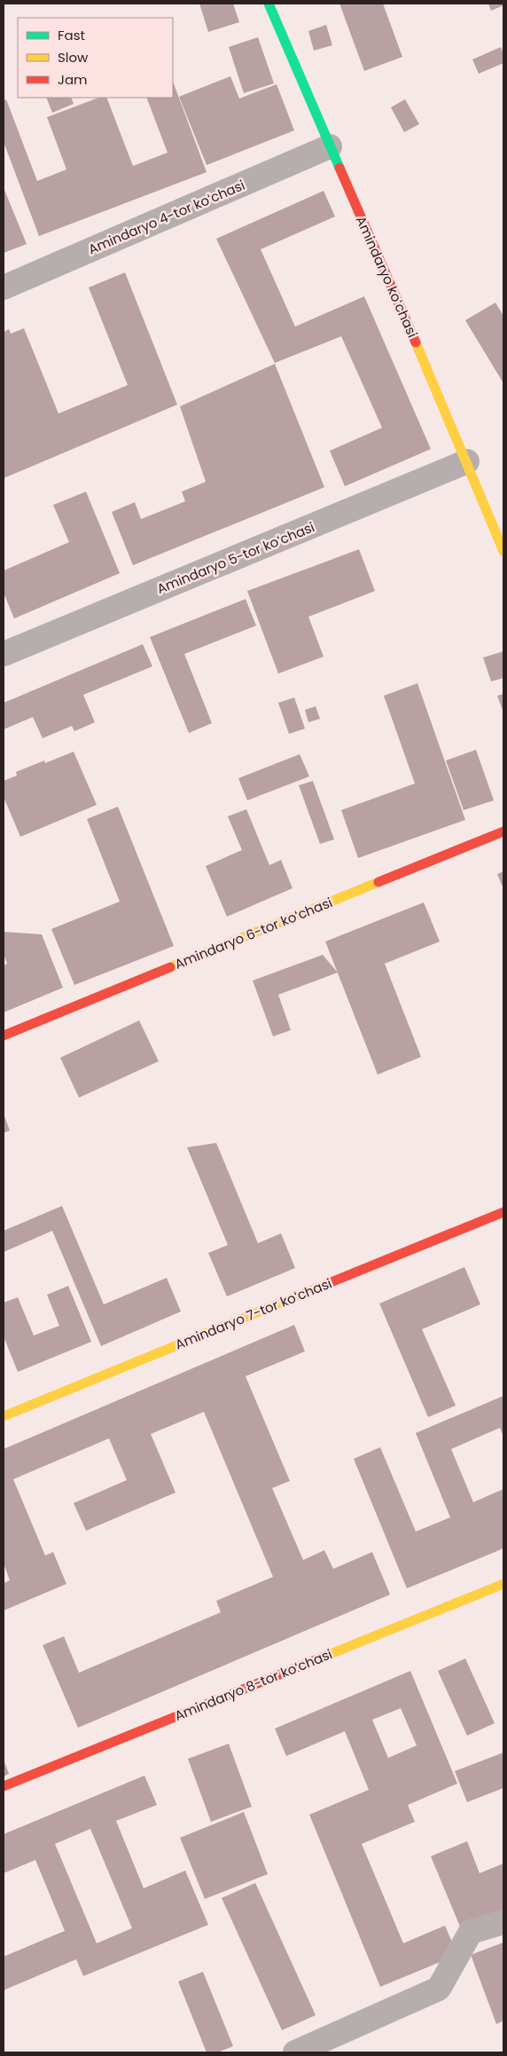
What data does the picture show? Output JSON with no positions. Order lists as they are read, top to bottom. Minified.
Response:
{"streets":{"street":["Amindaryo 4-tor koʻchasi","Amindaryo koʻchasi","Amindaryo 5-tor koʻchasi","Amindaryo 6-tor koʻchasi","Amindaryo 7-tor koʻchasi","Amindaryo 8-tor koʻchasi"]},"crossings":[["Amindaryo 4-tor koʻchasi","Amindaryo koʻchasi"],["Amindaryo koʻchasi","Amindaryo 5-tor koʻchasi"]],"legend":["Fast","Slow","Jam"]}
